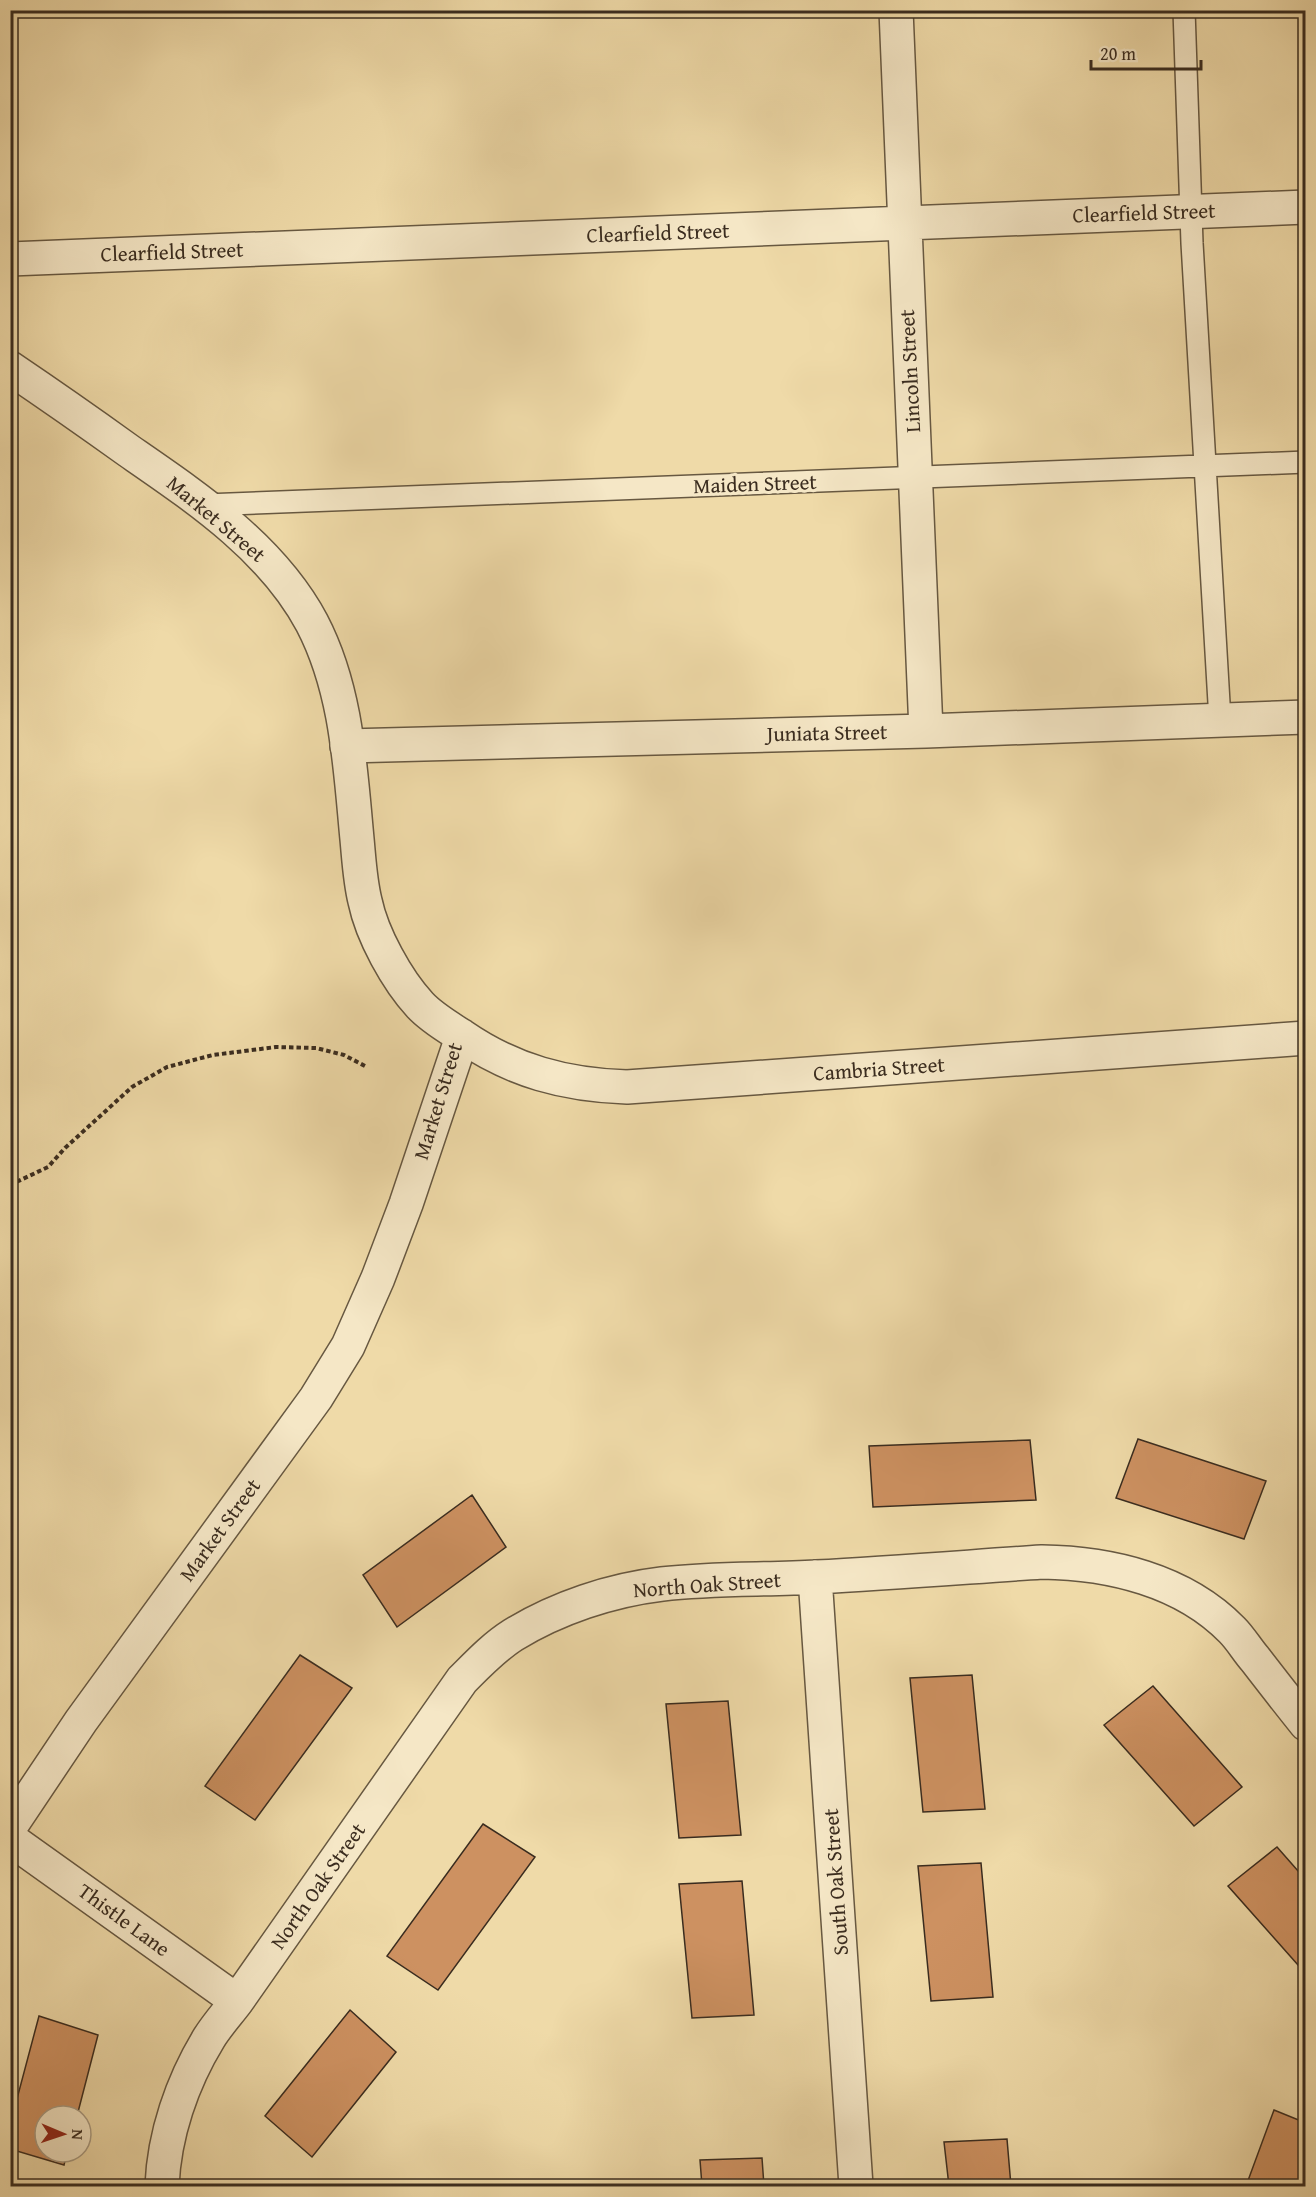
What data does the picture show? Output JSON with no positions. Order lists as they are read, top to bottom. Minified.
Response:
{"streets":{"street":["Clearfield Street","Lincoln Street","Market Street","Juniata Street","Cambria Street","North Oak Street","South Oak Street","Thistle Lane"],"lane":["Maiden Street"]},"crossings":[["Clearfield Street","Lincoln Street"],["Lincoln Street","Maiden Street"],["Lincoln Street","Juniata Street"],["Maiden Street","Market Street"],["Market Street","Juniata Street"],["Market Street","Cambria Street"],["North Oak Street","South Oak Street"],["North Oak Street","Thistle Lane"]],"scale_bar":"20 m","north":"right"}
